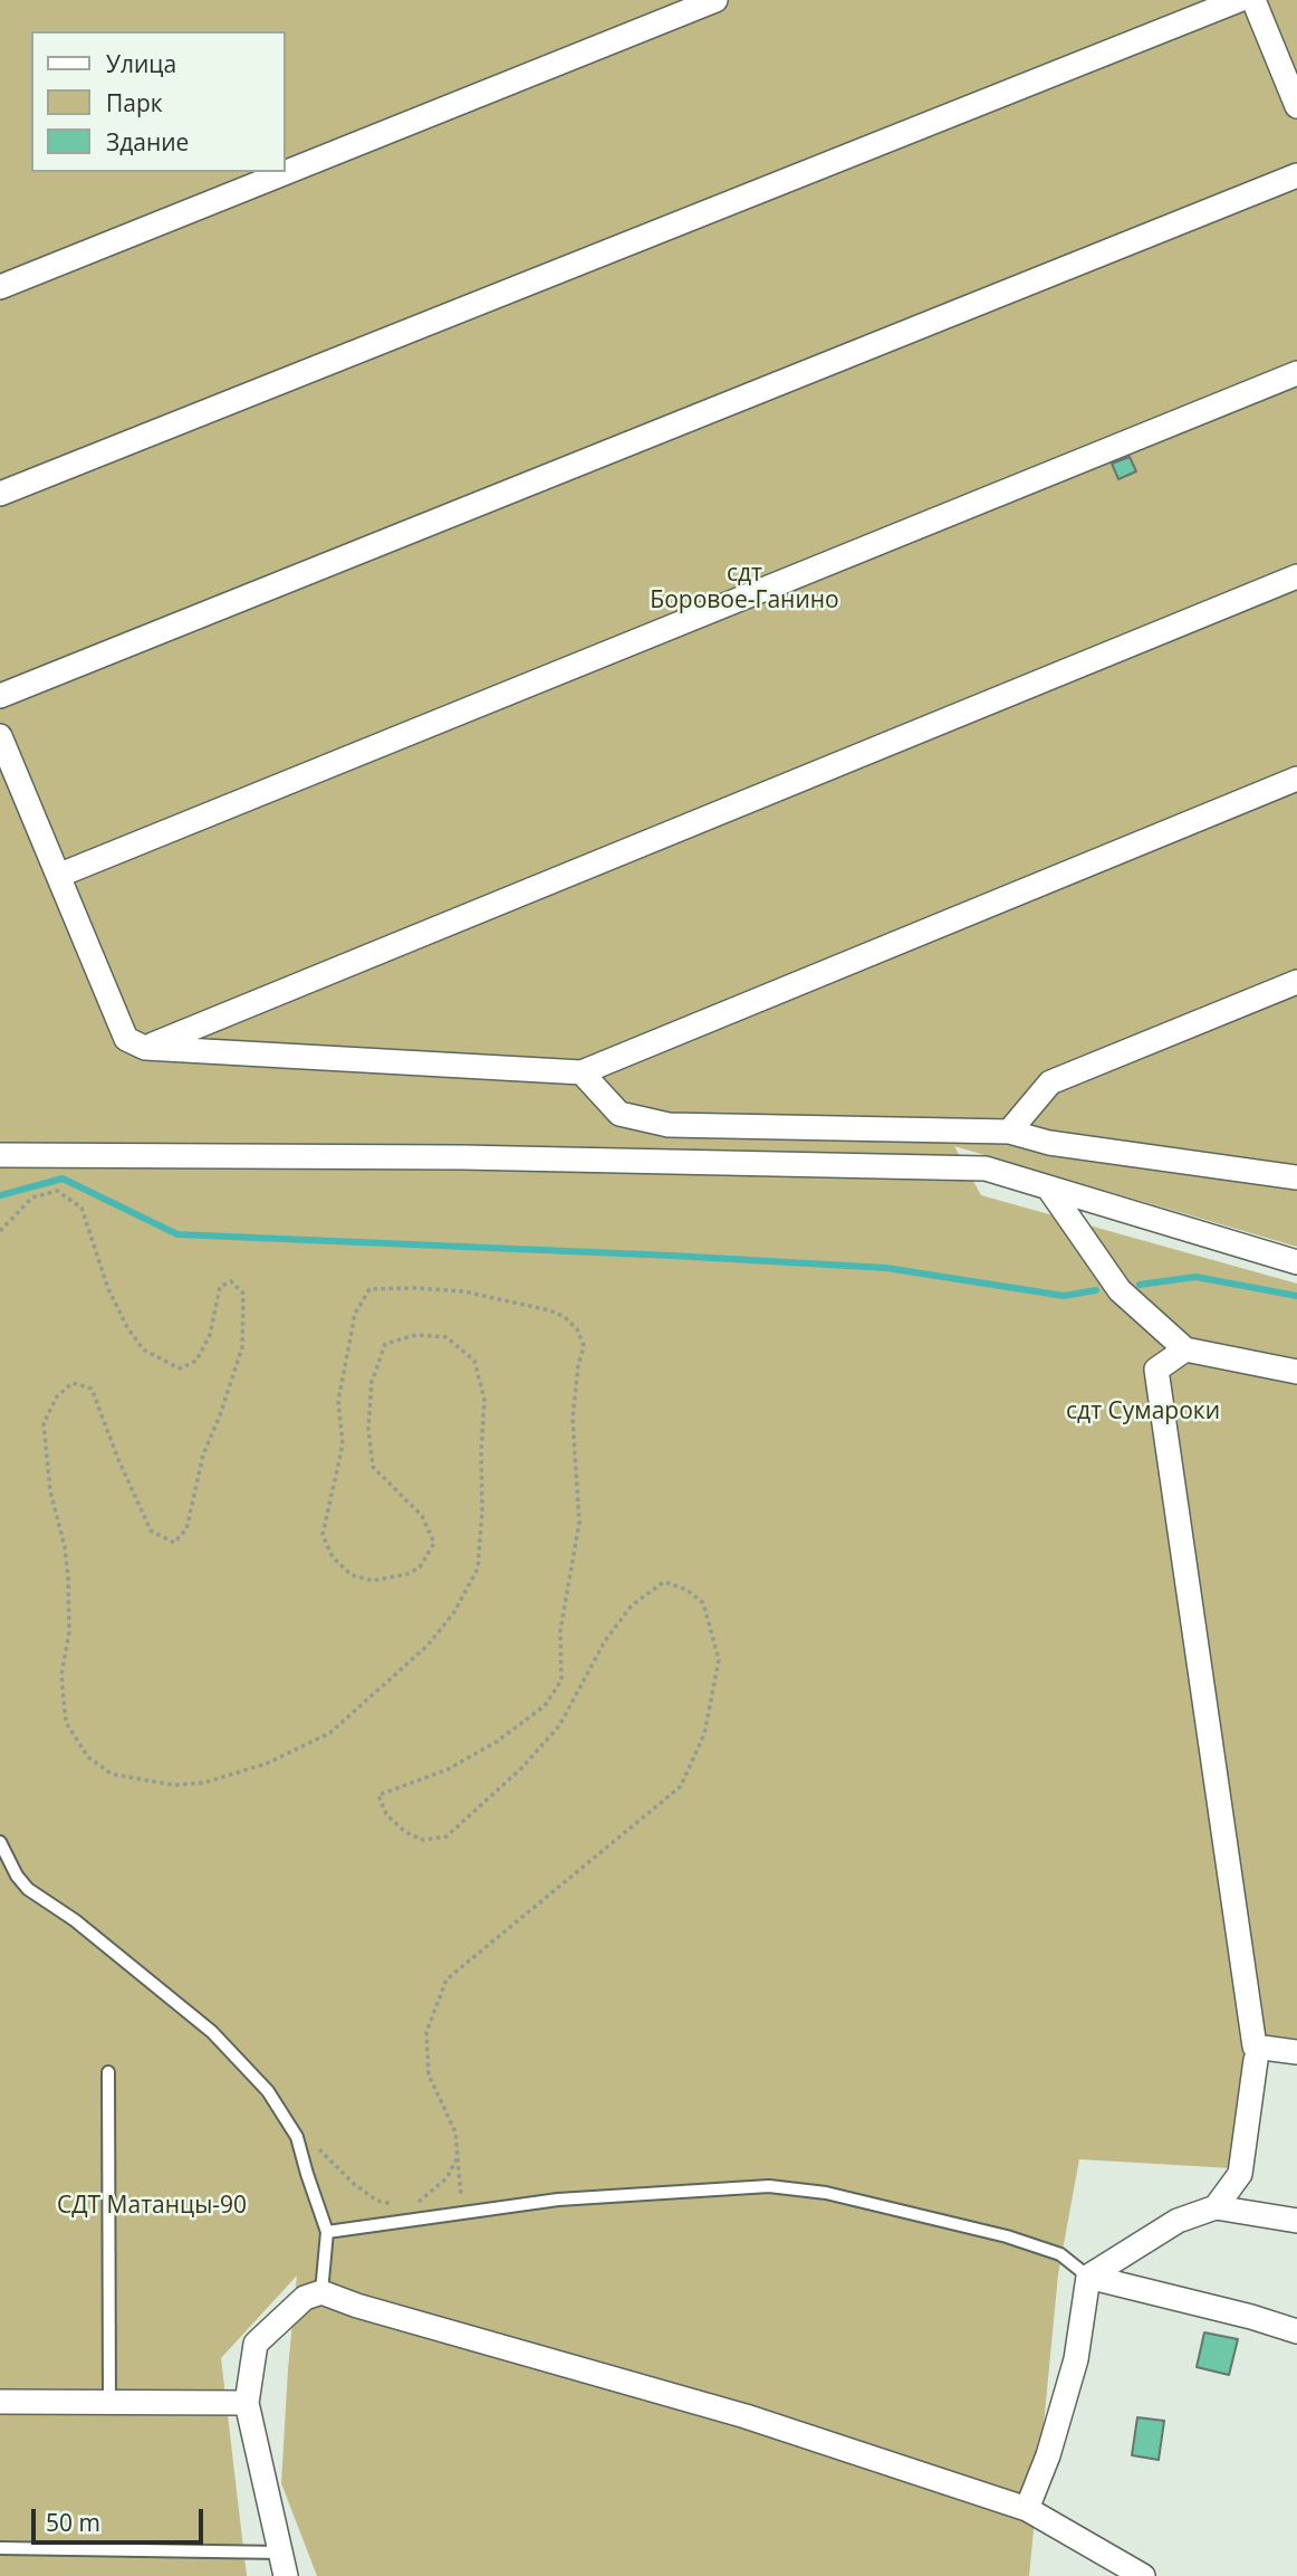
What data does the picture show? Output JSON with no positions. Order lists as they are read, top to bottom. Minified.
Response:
{"parks":["сдт Боровое-Ганино","сдт Сумароки","СДТ Матанцы-90"],"legend":["Улица","Парк","Здание"],"scale_bar":"50 m"}
